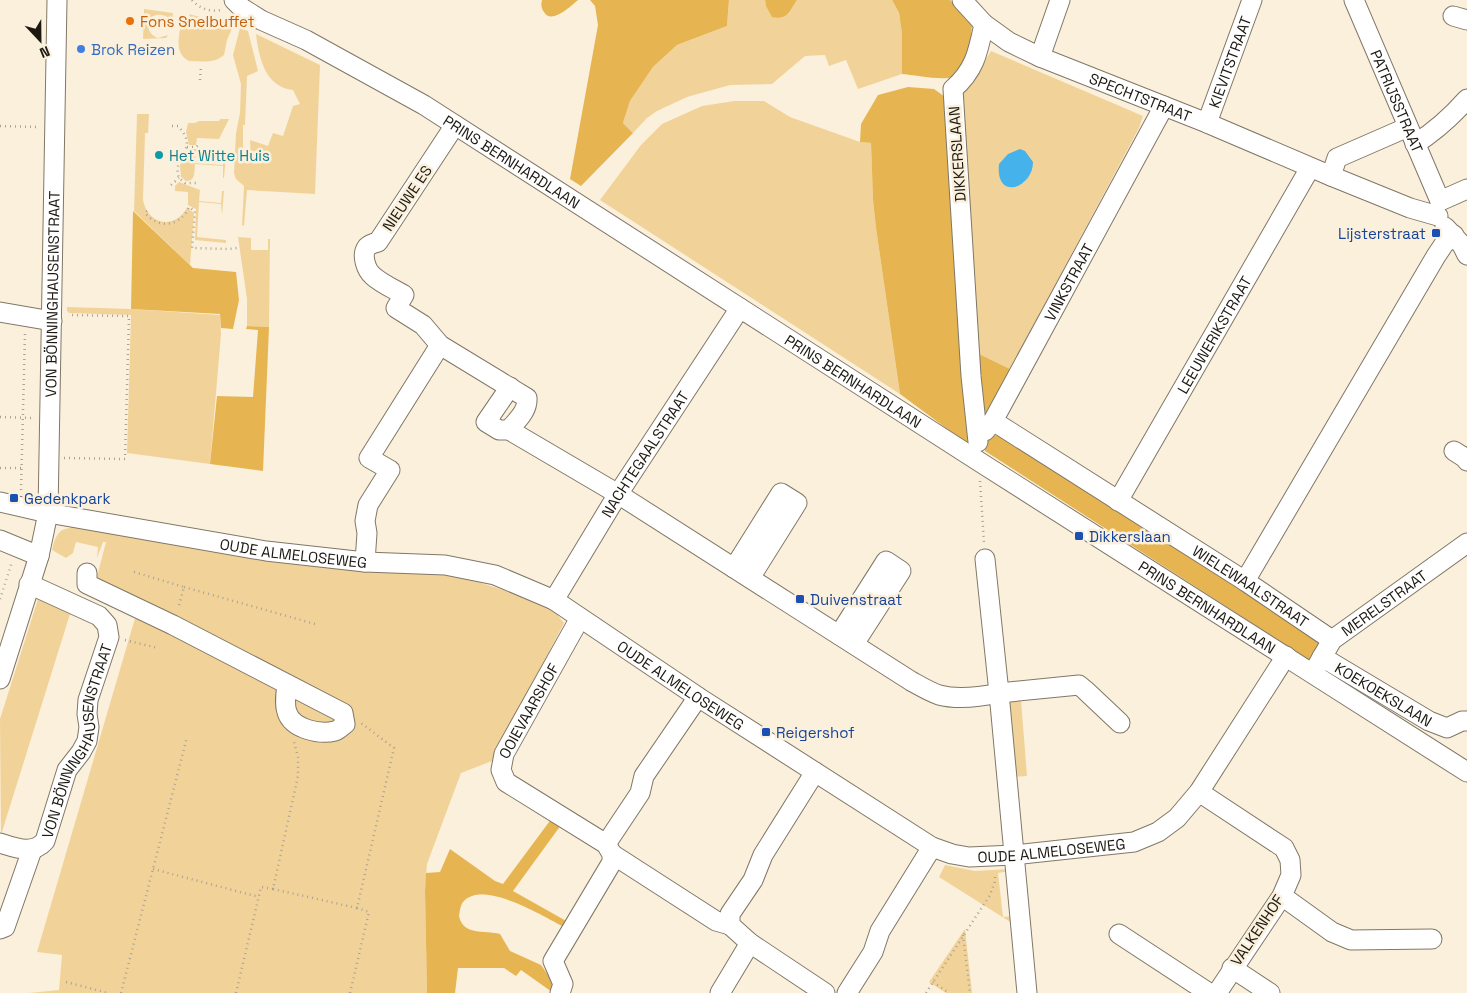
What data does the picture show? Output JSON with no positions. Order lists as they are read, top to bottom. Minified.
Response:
{"streets":{"street":["KIEVITSTRAAT","SPECHTSTRAAT","PATRIJSSTRAAT","DIKKERSLAAN","PRINS BERNHARDLAAN","NIEUWE ES","VINKSTRAAT","VON BÖNNINGHAUSENSTRAAT","LEEUWERIKSTRAAT","NACHTEGAALSTRAAT","OUDE ALMELOSEWEG","WIELEWAALSTRAAT","MERELSTRAAT","KOEKOEKSLAAN","OOIEVAARSHOF","VALKENHOF"]},"crossings":[["KIEVITSTRAAT","SPECHTSTRAAT"],["SPECHTSTRAAT","PATRIJSSTRAAT"],["SPECHTSTRAAT","DIKKERSLAAN"],["SPECHTSTRAAT","VINKSTRAAT"],["SPECHTSTRAAT","LEEUWERIKSTRAAT"],["DIKKERSLAAN","PRINS BERNHARDLAAN"],["DIKKERSLAAN","VINKSTRAAT"],["PRINS BERNHARDLAAN","NIEUWE ES"],["PRINS BERNHARDLAAN","VINKSTRAAT"],["PRINS BERNHARDLAAN","NACHTEGAALSTRAAT"],["PRINS BERNHARDLAAN","OUDE ALMELOSEWEG"],["PRINS BERNHARDLAAN","MERELSTRAAT"],["PRINS BERNHARDLAAN","KOEKOEKSLAAN"],["NIEUWE ES","NACHTEGAALSTRAAT"],["VINKSTRAAT","WIELEWAALSTRAAT"],["VON BÖNNINGHAUSENSTRAAT","OUDE ALMELOSEWEG"],["LEEUWERIKSTRAAT","WIELEWAALSTRAAT"],["NACHTEGAALSTRAAT","OUDE ALMELOSEWEG"],["OUDE ALMELOSEWEG","OOIEVAARSHOF"],["OUDE ALMELOSEWEG","VALKENHOF"],["WIELEWAALSTRAAT","MERELSTRAAT"],["MERELSTRAAT","KOEKOEKSLAAN"]],"places":{"other":["Fons Snelbuffet","Brok Reizen","Het Witte Huis"],"transit":["Lijsterstraat","Gedenkpark","Dikkerslaan","Duivenstraat","Reigershof"]},"north":"bottom"}
